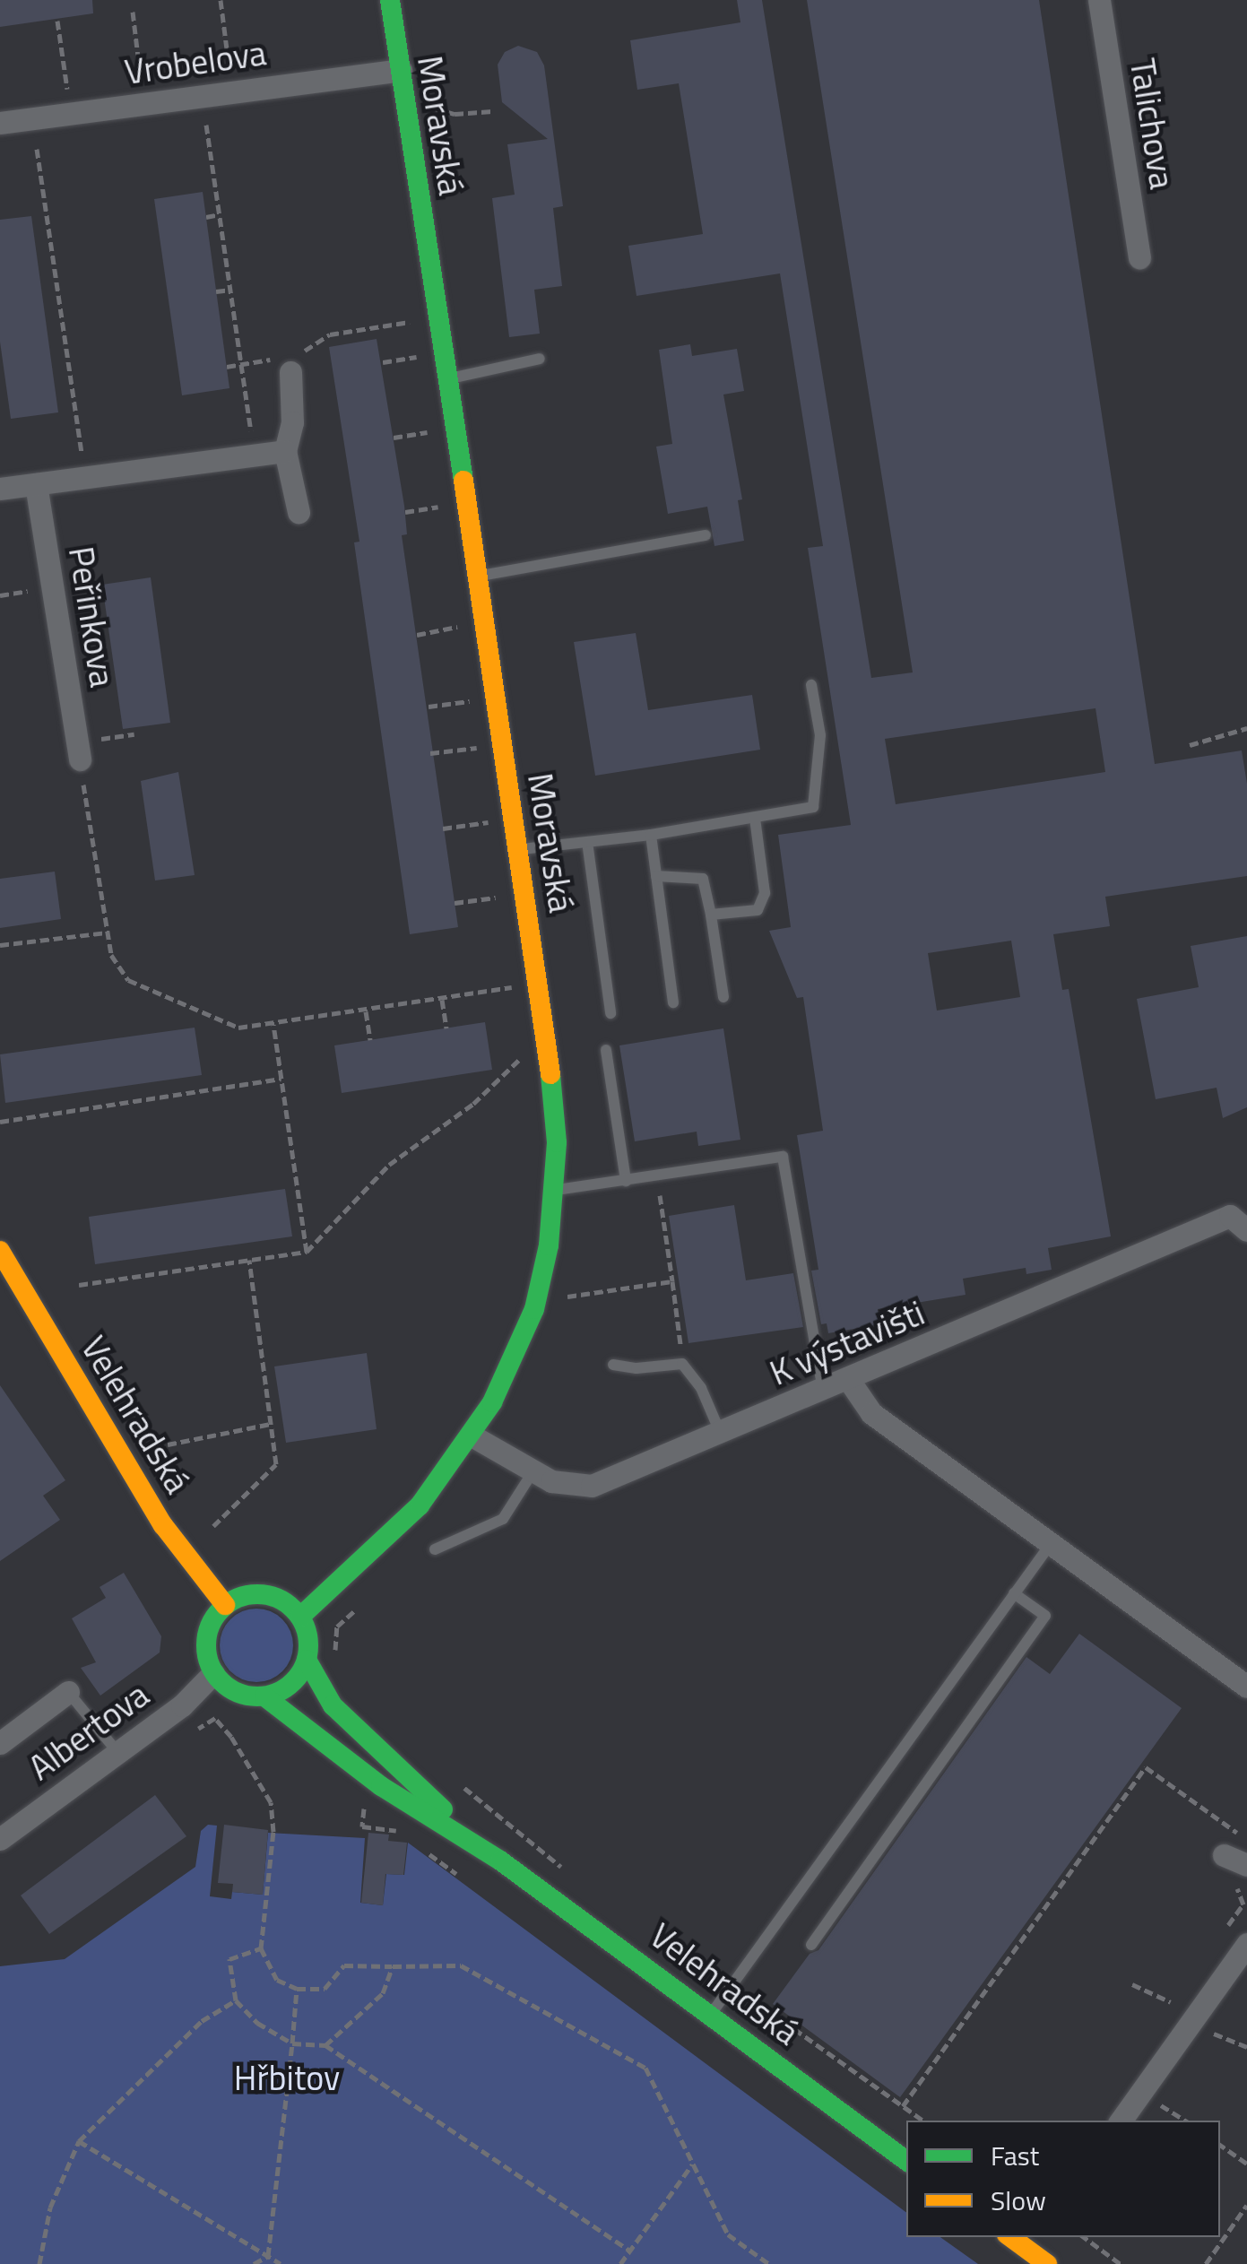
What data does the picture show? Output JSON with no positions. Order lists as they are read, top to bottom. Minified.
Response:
{"streets":{"main road":["Moravská","Velehradská"],"street":["Vrobelova","Talichova","Peřinkova","K výstavišti","Albertova"]},"crossings":[["Vrobelova","Moravská"],["Moravská","K výstavišti"],["Moravská","Velehradská"],["Moravská","Albertova"],["Velehradská","Albertova"]],"parks":["Hřbitov"],"legend":["Fast","Slow"]}
